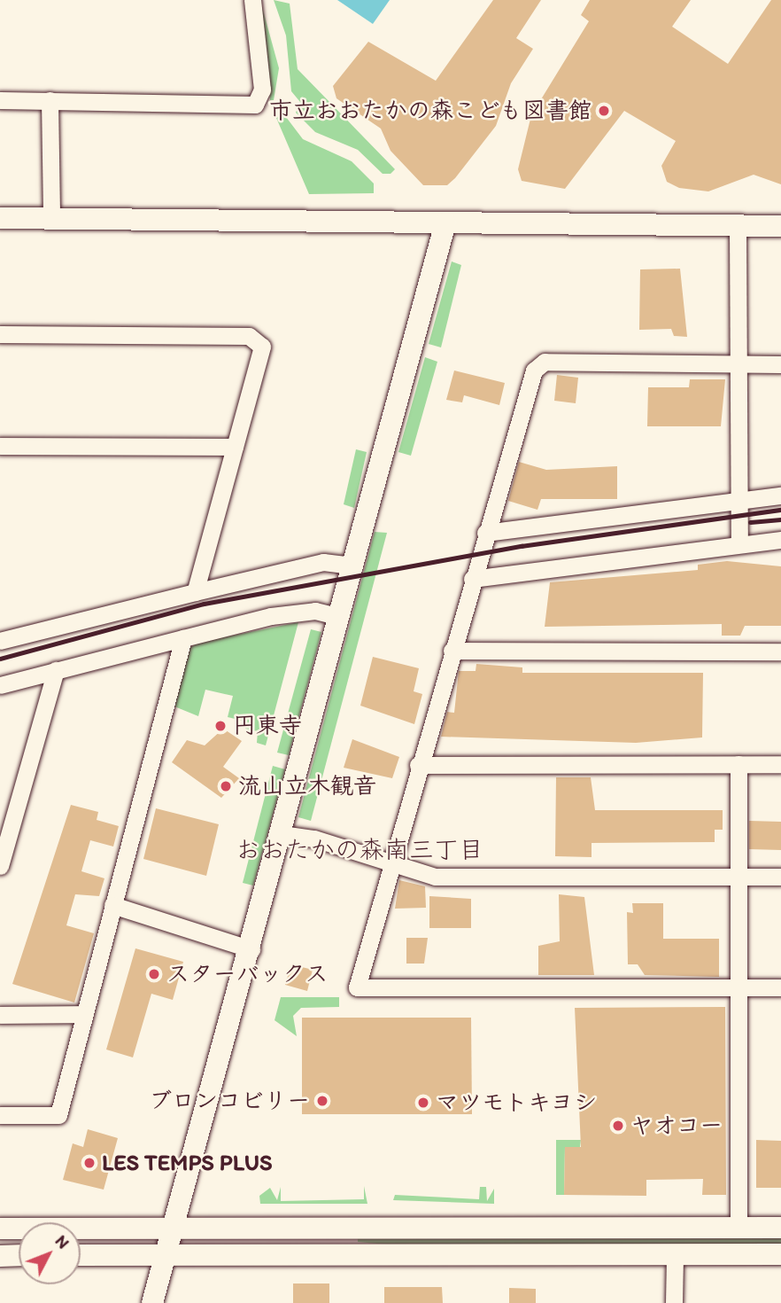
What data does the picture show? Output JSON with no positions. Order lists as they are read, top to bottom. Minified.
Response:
{"districts":["おおたかの森南三丁目"],"places":["市立おおたかの森こども図書館","円東寺","流山立木観音","スターバックス","ブロンコビリー","マツモトキヨシ","ヤオコー","LES TEMPS PLUS"],"north":"top right"}
